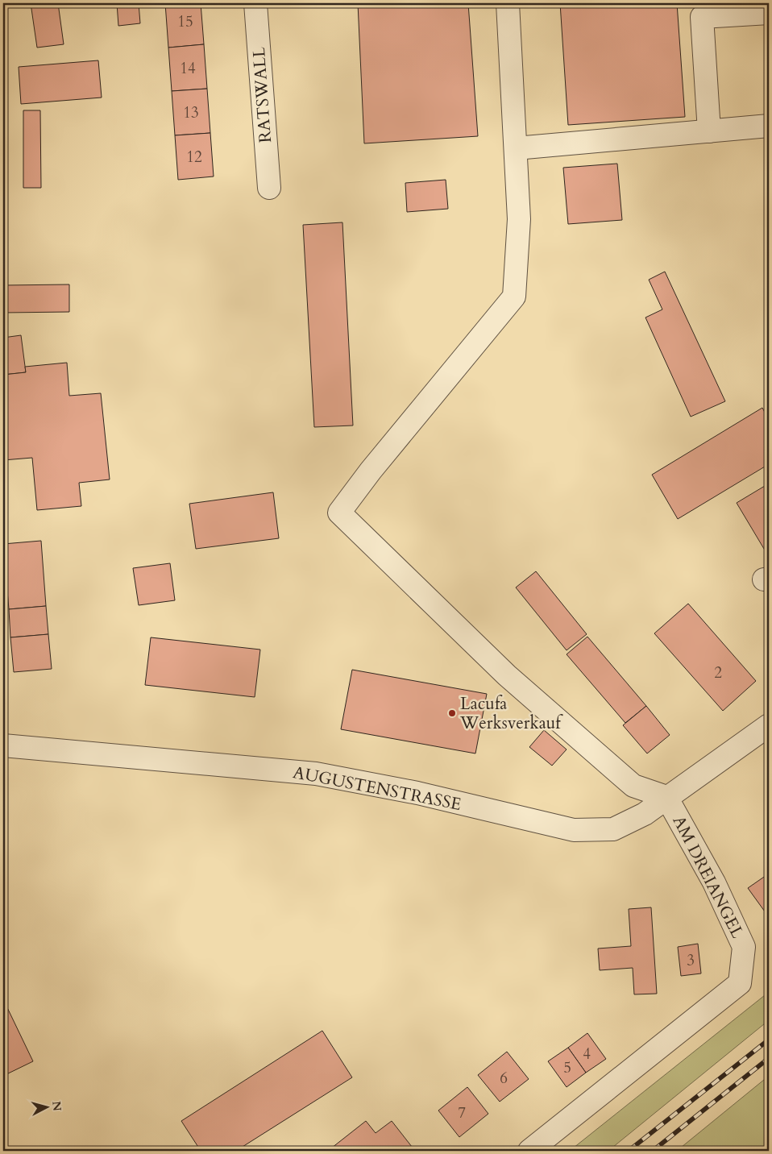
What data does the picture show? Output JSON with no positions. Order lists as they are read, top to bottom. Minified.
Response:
{"streets":{"street":["RATSWALL","AUGUSTENSTRASSE","AM DREIANGEL"]},"crossings":[["AUGUSTENSTRASSE","AM DREIANGEL"]],"places":["Lacufa Werksverkauf"],"house_numbers":["15","14","13","12","2","3","4","5","6","7"],"north":"right"}
